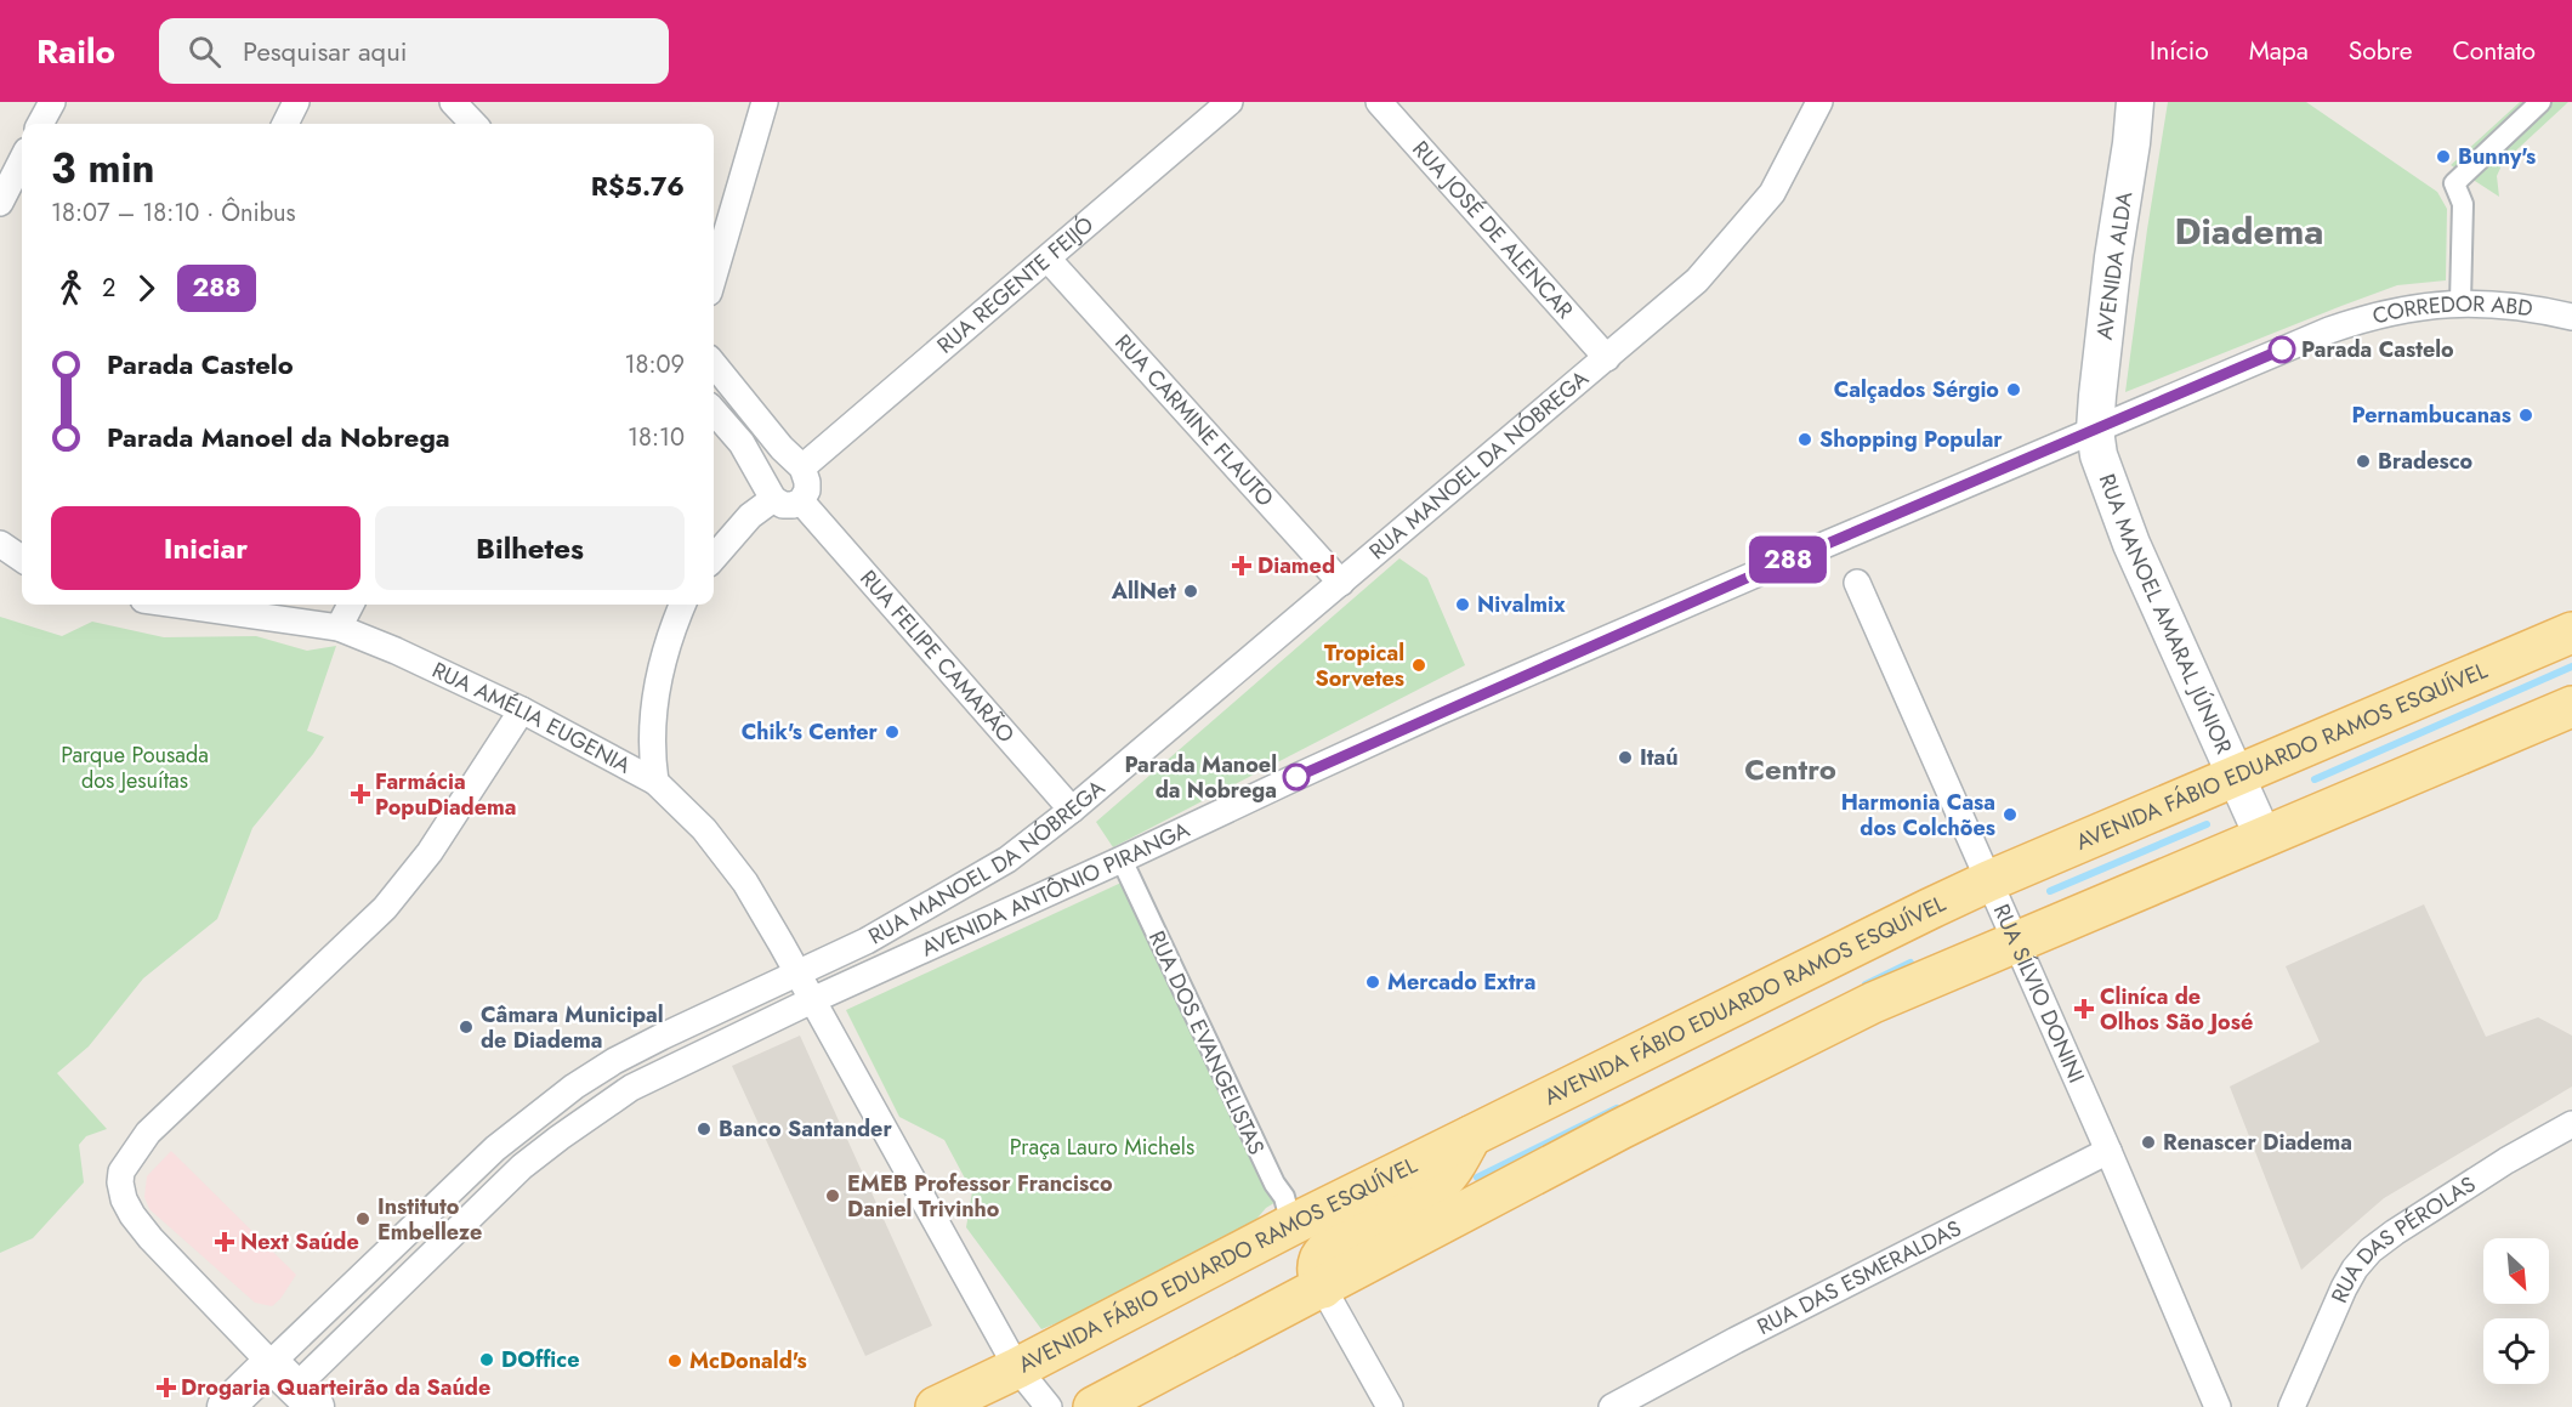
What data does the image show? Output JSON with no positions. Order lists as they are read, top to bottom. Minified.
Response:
{"streets":{"main road":["AVENIDA ALDA","RUA MANOEL AMARAL JÚNIOR","AVENIDA FÁBIO EDUARDO RAMOS ESQUÍVEL","AVENIDA ANTÔNIO PIRANGA"],"street":["RUA JOSÉ DE ALENCAR","RUA REGENTE FEIJÓ","CORREDOR ABD","RUA CARMINE FLAUTO","RUA MANOEL DA NÓBREGA","RUA FELIPE CAMARÃO","RUA AMÉLIA EUGENIA","RUA SÍLVIO DONINI","RUA DOS EVANGELISTAS","RUA DAS PÉROLAS","RUA DAS ESMERALDAS"]},"crossings":[["RUA JOSÉ DE ALENCAR","RUA MANOEL DA NÓBREGA"],["AVENIDA ALDA","CORREDOR ABD"],["AVENIDA ALDA","RUA MANOEL AMARAL JÚNIOR"],["AVENIDA ALDA","AVENIDA ANTÔNIO PIRANGA"],["RUA REGENTE FEIJÓ","RUA CARMINE FLAUTO"],["CORREDOR ABD","RUA MANOEL AMARAL JÚNIOR"],["CORREDOR ABD","AVENIDA ANTÔNIO PIRANGA"],["RUA CARMINE FLAUTO","RUA MANOEL DA NÓBREGA"],["RUA MANOEL DA NÓBREGA","RUA FELIPE CAMARÃO"],["RUA MANOEL DA NÓBREGA","RUA AMÉLIA EUGENIA"],["RUA MANOEL DA NÓBREGA","AVENIDA ANTÔNIO PIRANGA"],["RUA MANOEL AMARAL JÚNIOR","AVENIDA FÁBIO EDUARDO RAMOS ESQUÍVEL"],["RUA MANOEL AMARAL JÚNIOR","AVENIDA ANTÔNIO PIRANGA"],["RUA AMÉLIA EUGENIA","AVENIDA FÁBIO EDUARDO RAMOS ESQUÍVEL"],["RUA AMÉLIA EUGENIA","AVENIDA ANTÔNIO PIRANGA"],["AVENIDA FÁBIO EDUARDO RAMOS ESQUÍVEL","RUA SÍLVIO DONINI"],["AVENIDA FÁBIO EDUARDO RAMOS ESQUÍVEL","RUA DOS EVANGELISTAS"],["AVENIDA ANTÔNIO PIRANGA","RUA DOS EVANGELISTAS"],["RUA SÍLVIO DONINI","RUA DAS ESMERALDAS"]],"districts":["Diadema","Centro"],"parks":["Parque Pousada dos Jesuítas","Praça Lauro Michels"],"places":{"other":["Bunny's","Parada Castelo","Calçados Sérgio","Pernambucanas","Shopping Popular","Bradesco","AllNet","Nivalmix","Tropical Sorvetes","Chik's Center","Itaú","Parada Manoel da Nobrega","Harmonia Casa dos Colchões","Mercado Extra","Câmara Municipal de Diadema","Banco Santander","Renascer Diadema","EMEB Professor Francisco Daniel Trivinho","Instituto Embelleze","DOffice","McDonald's"],"health":["Diamed","Farmácia PopuDiadema","Cliníca de Olhos São José","Next Saúde","Drogaria Quarteirão da Saúde"]},"lines":["bus line 288"],"north":"bottom right","page":{"header":"Railo","search":"Pesquisar aqui","nav":["Início","Mapa","Sobre","Contato"],"on_map":"288","heading":["3 min","18:07 – 18:10 · Ônibus","R$5.76"],"legs":["2","288"],"list":[{"name":"Parada Castelo","value":"18:09"},{"name":"Parada Manoel da Nobrega","value":"18:10"}],"buttons":["Iniciar","Bilhetes"]}}
